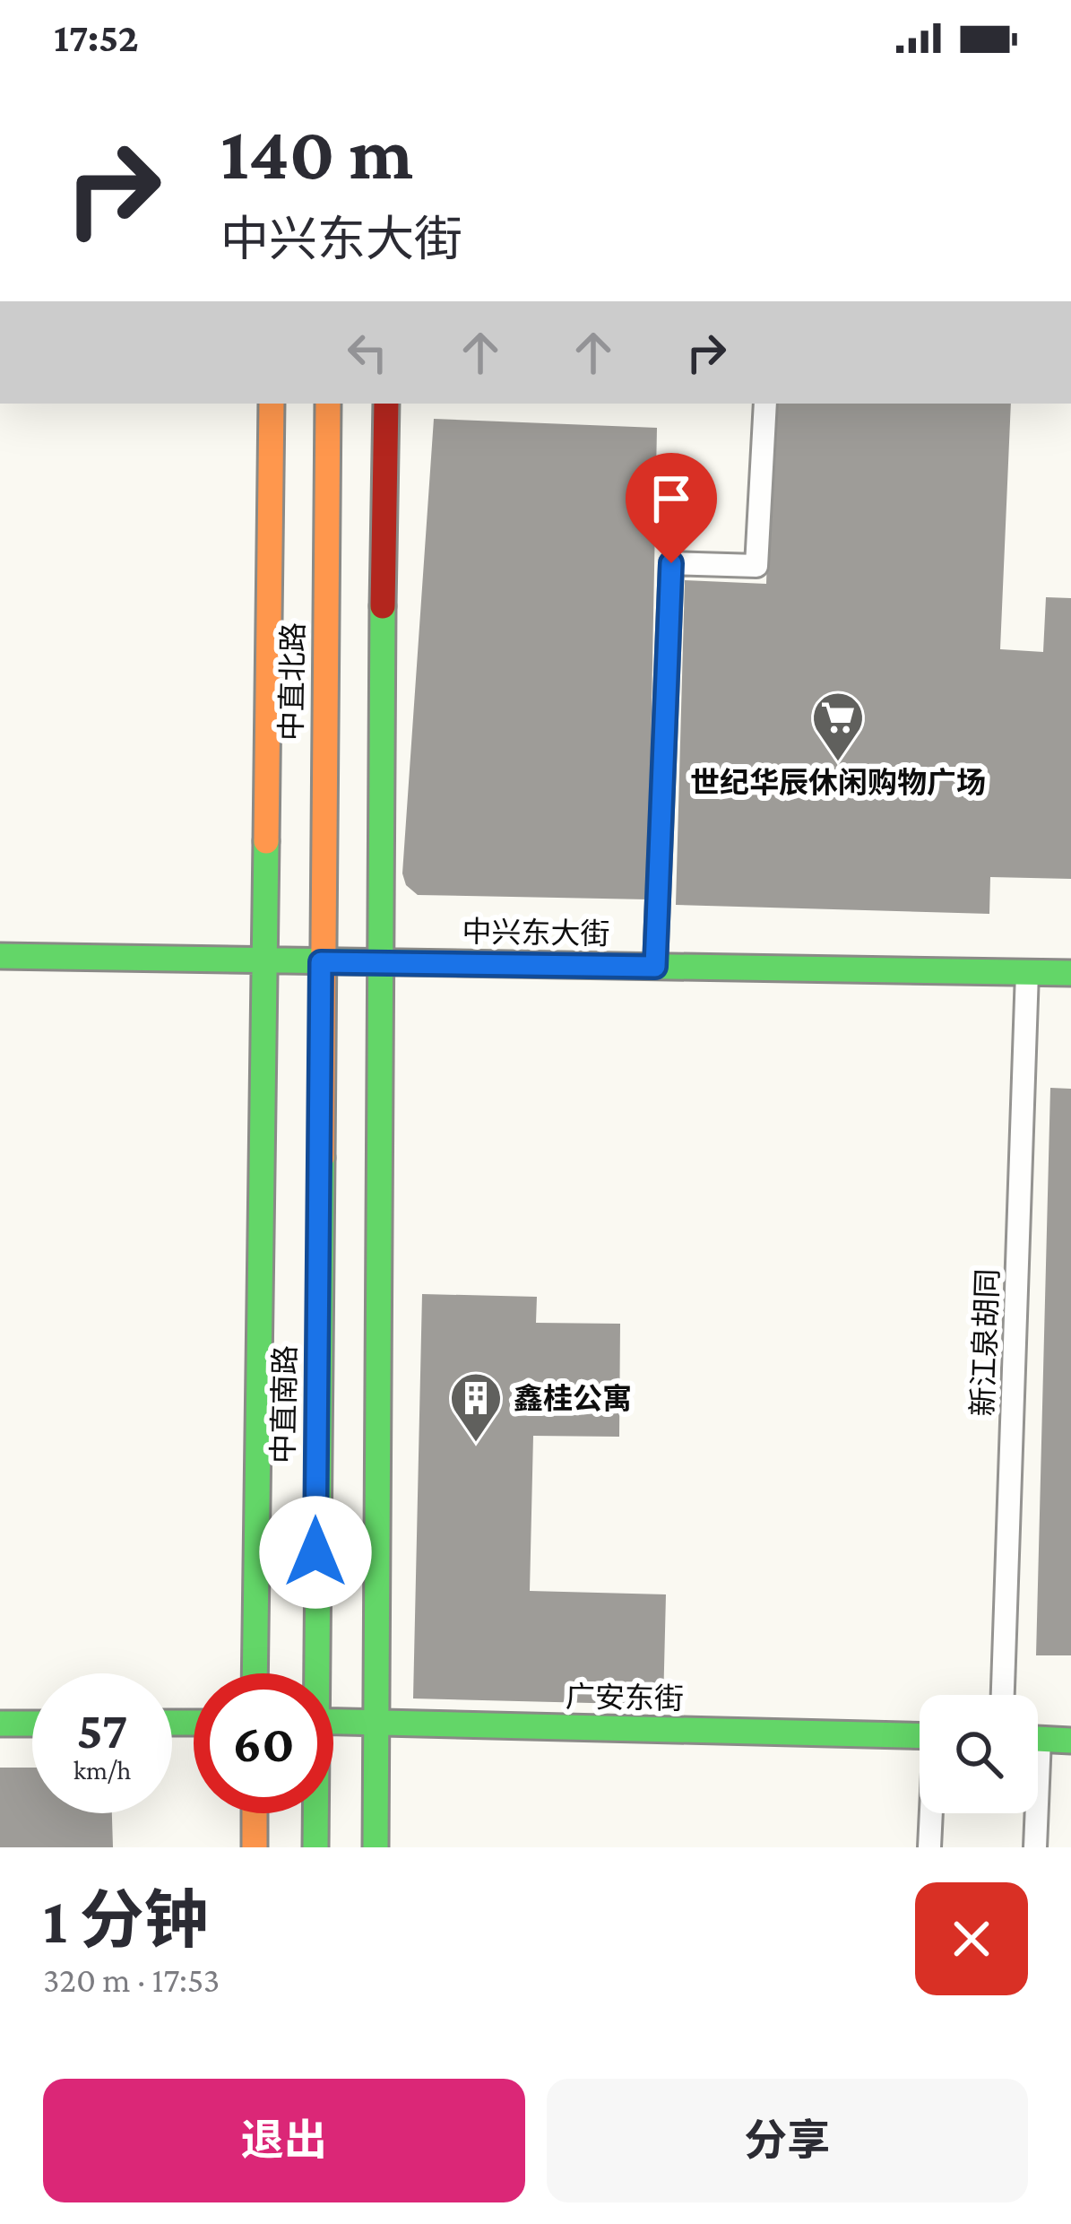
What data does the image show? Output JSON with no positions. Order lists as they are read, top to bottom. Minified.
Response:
{"streets":{"main road":["中直北路","中兴东大街","中直南路","广安东街"],"street":["新江泉胡同"]},"crossings":[["中直北路","中兴东大街"],["中直北路","中直南路"],["中兴东大街","新江泉胡同"],["中兴东大街","中直南路"]],"places":{"supermarket":["世纪华辰休闲购物广场"],"building":["鑫桂公寓"]},"page":{"status":"17:52","turn":["140 m","中兴东大街"],"speed":"57 km/h","limit":"60","heading":["1 分钟","320 m · 17:53"],"buttons":["退出","分享"]}}
